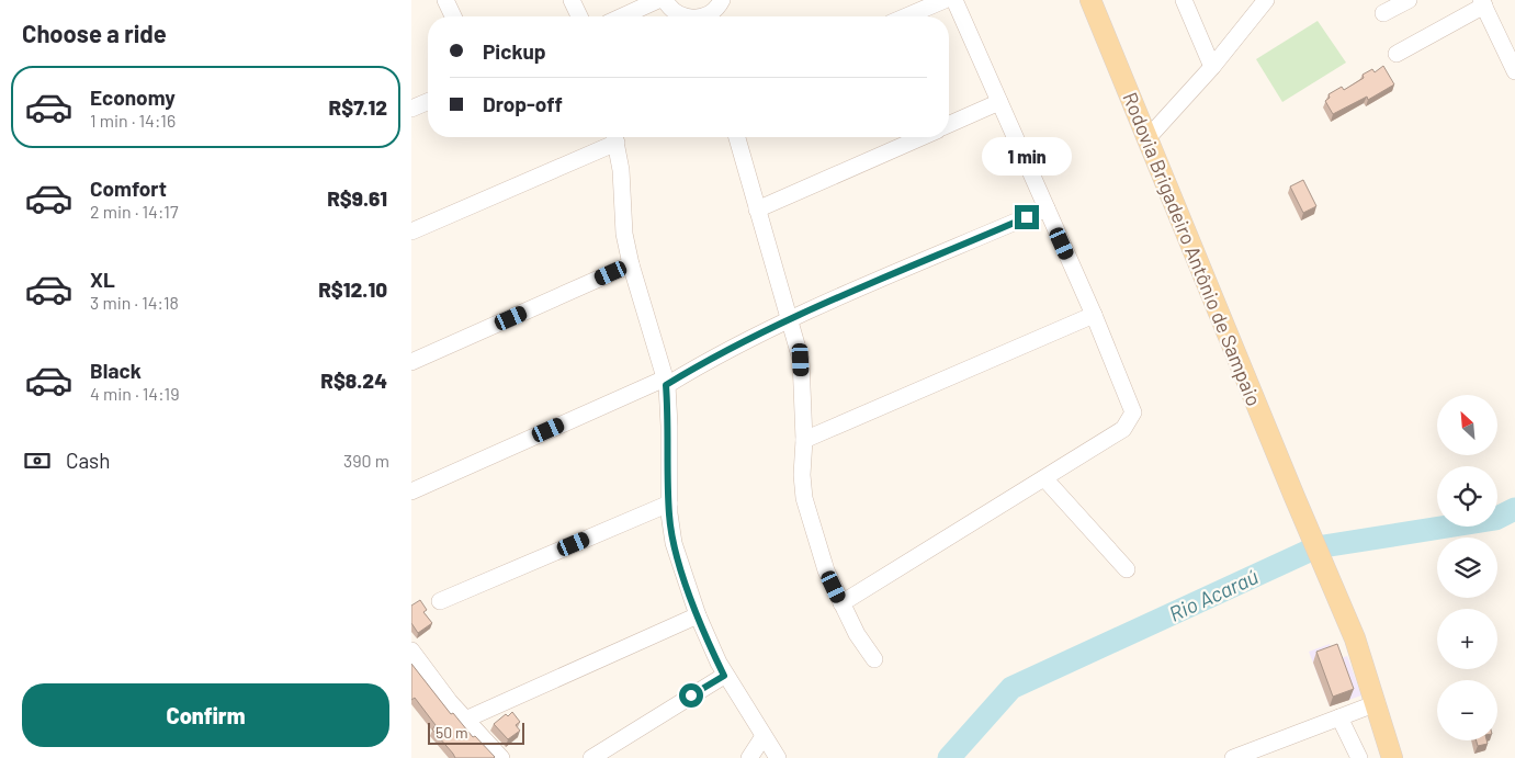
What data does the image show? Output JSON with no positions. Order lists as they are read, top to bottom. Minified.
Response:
{"streets":{"main road":["Rodovia Brigadeiro Antônio de Sampaio"]},"water":["Rio Acaraú"],"scale_bar":"50 m","north":"top left","page":{"heading":"Choose a ride","banner":["Pickup","Drop-off"],"list":[{"name":"Economy","note":"1 min · 14:16","value":"R$7.12"},{"name":"Comfort","note":"2 min · 14:17","value":"R$9.61"},{"name":"XL","note":"3 min · 14:18","value":"R$12.10"},{"name":"Black","note":"4 min · 14:19","value":"R$8.24"}],"bubble":"1 min","map_buttons":["+","−"],"pay":["Cash","390 m"],"buttons":"Confirm","scale":"50 m"}}
